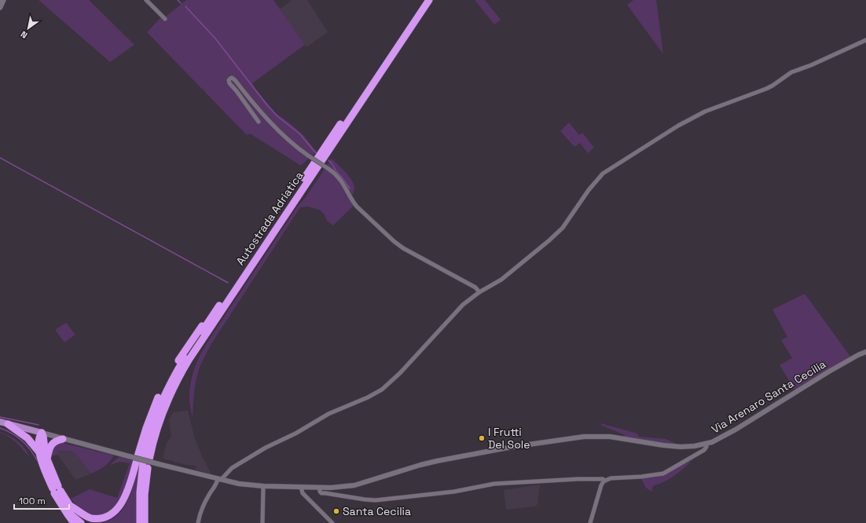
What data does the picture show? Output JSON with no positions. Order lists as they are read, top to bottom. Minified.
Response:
{"streets":{"highway":["Autostrada Adriatica"],"street":["Via Arenaro Santa Cecilia"]},"places":["I Frutti Del Sole","Santa Cecilia"],"scale_bar":"100 m","north":"bottom left"}
